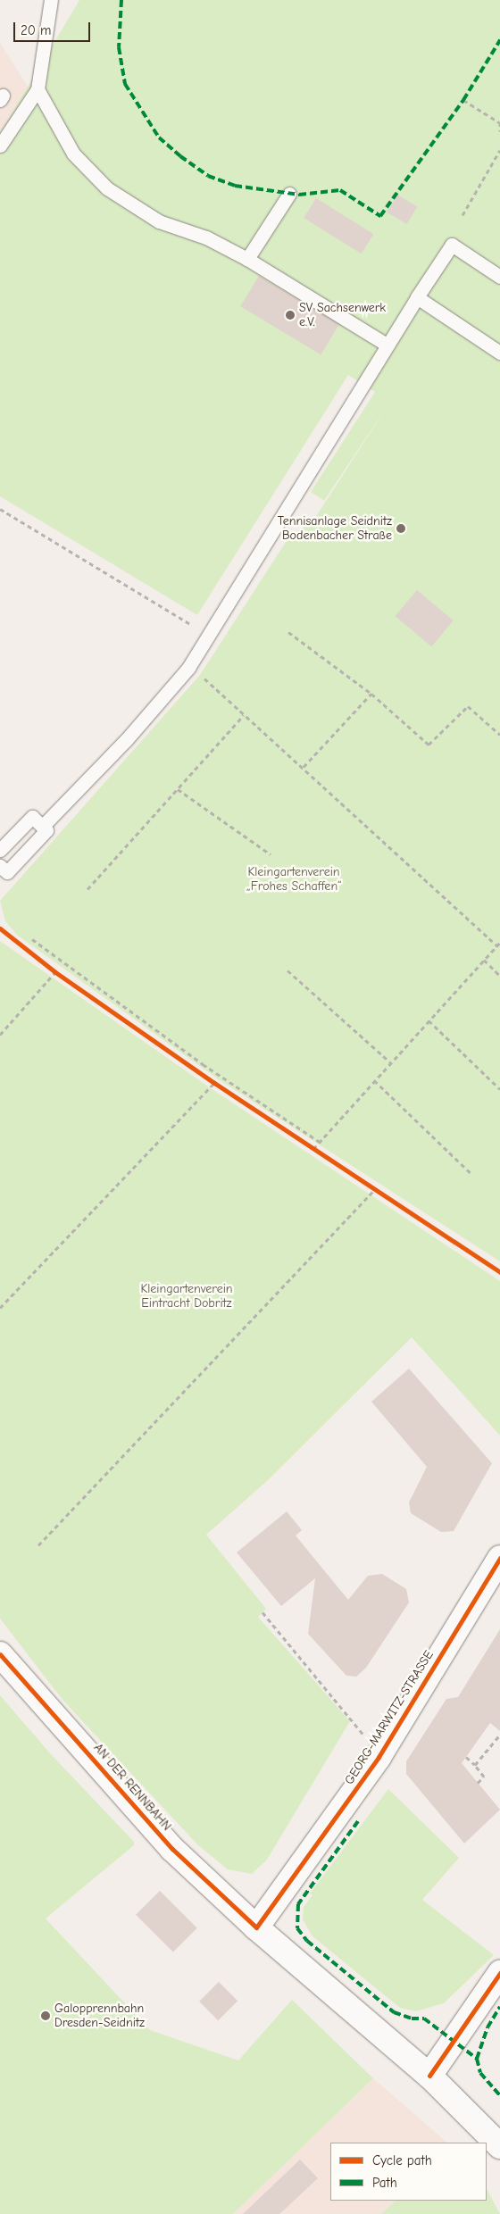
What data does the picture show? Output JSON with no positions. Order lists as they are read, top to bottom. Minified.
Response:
{"streets":{"main road":["GEORG-MARWITZ-STRASSE","AN DER RENNBAHN"]},"crossings":[["GEORG-MARWITZ-STRASSE","AN DER RENNBAHN"]],"parks":["Kleingartenverein „Frohes Schaffen“","Kleingartenverein Eintracht Dobritz"],"places":["SV Sachsenwerk e.V.","Tennisanlage Seidnitz Bodenbacher Straße","Galopprennbahn Dresden-Seidnitz"],"legend":["Cycle path","Path"],"scale_bar":"20 m"}
